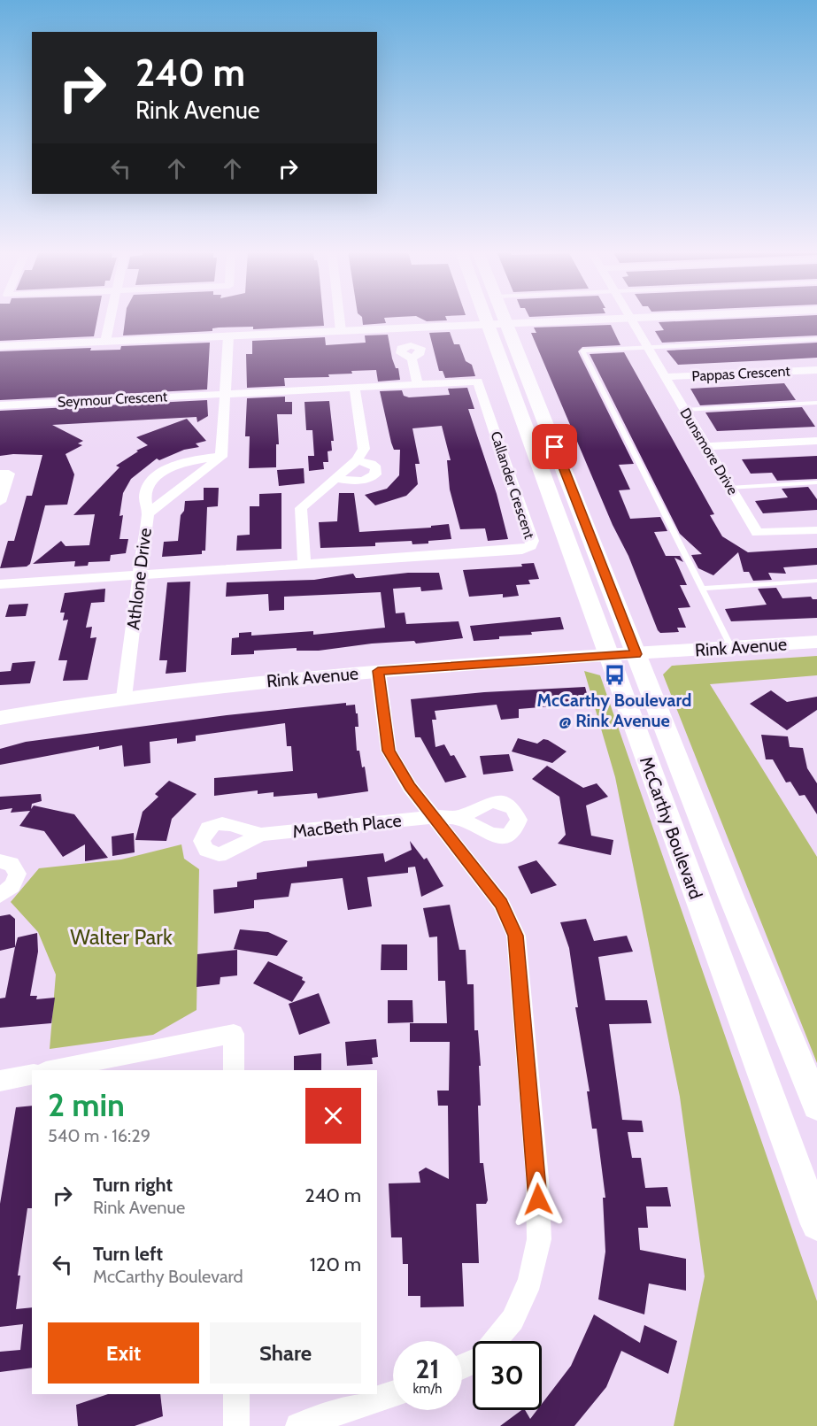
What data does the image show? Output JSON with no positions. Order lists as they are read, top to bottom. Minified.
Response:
{"streets":{"main road":["McCarthy Boulevard"],"street":["Pappas Crescent","Seymour Crescent","Dunsmore Drive","Callander Crescent","Athlone Drive","Rink Avenue","MacBeth Place"]},"crossings":[["Pappas Crescent","Dunsmore Drive"],["Seymour Crescent","Callander Crescent"],["Callander Crescent","Athlone Drive"],["Athlone Drive","Rink Avenue"],["Rink Avenue","McCarthy Boulevard"]],"parks":["Walter Park"],"places":{"bus stop":["McCarthy Boulevard @ Rink Avenue"]},"page":{"turn":["240 m","Rink Avenue"],"heading":["2 min","540 m · 16:29"],"list":[{"name":"Turn right","note":"Rink Avenue","value":"240 m"},{"name":"Turn left","note":"McCarthy Boulevard","value":"120 m"}],"buttons":["Exit","Share"],"speed":"21 km/h","limit":"30"}}
